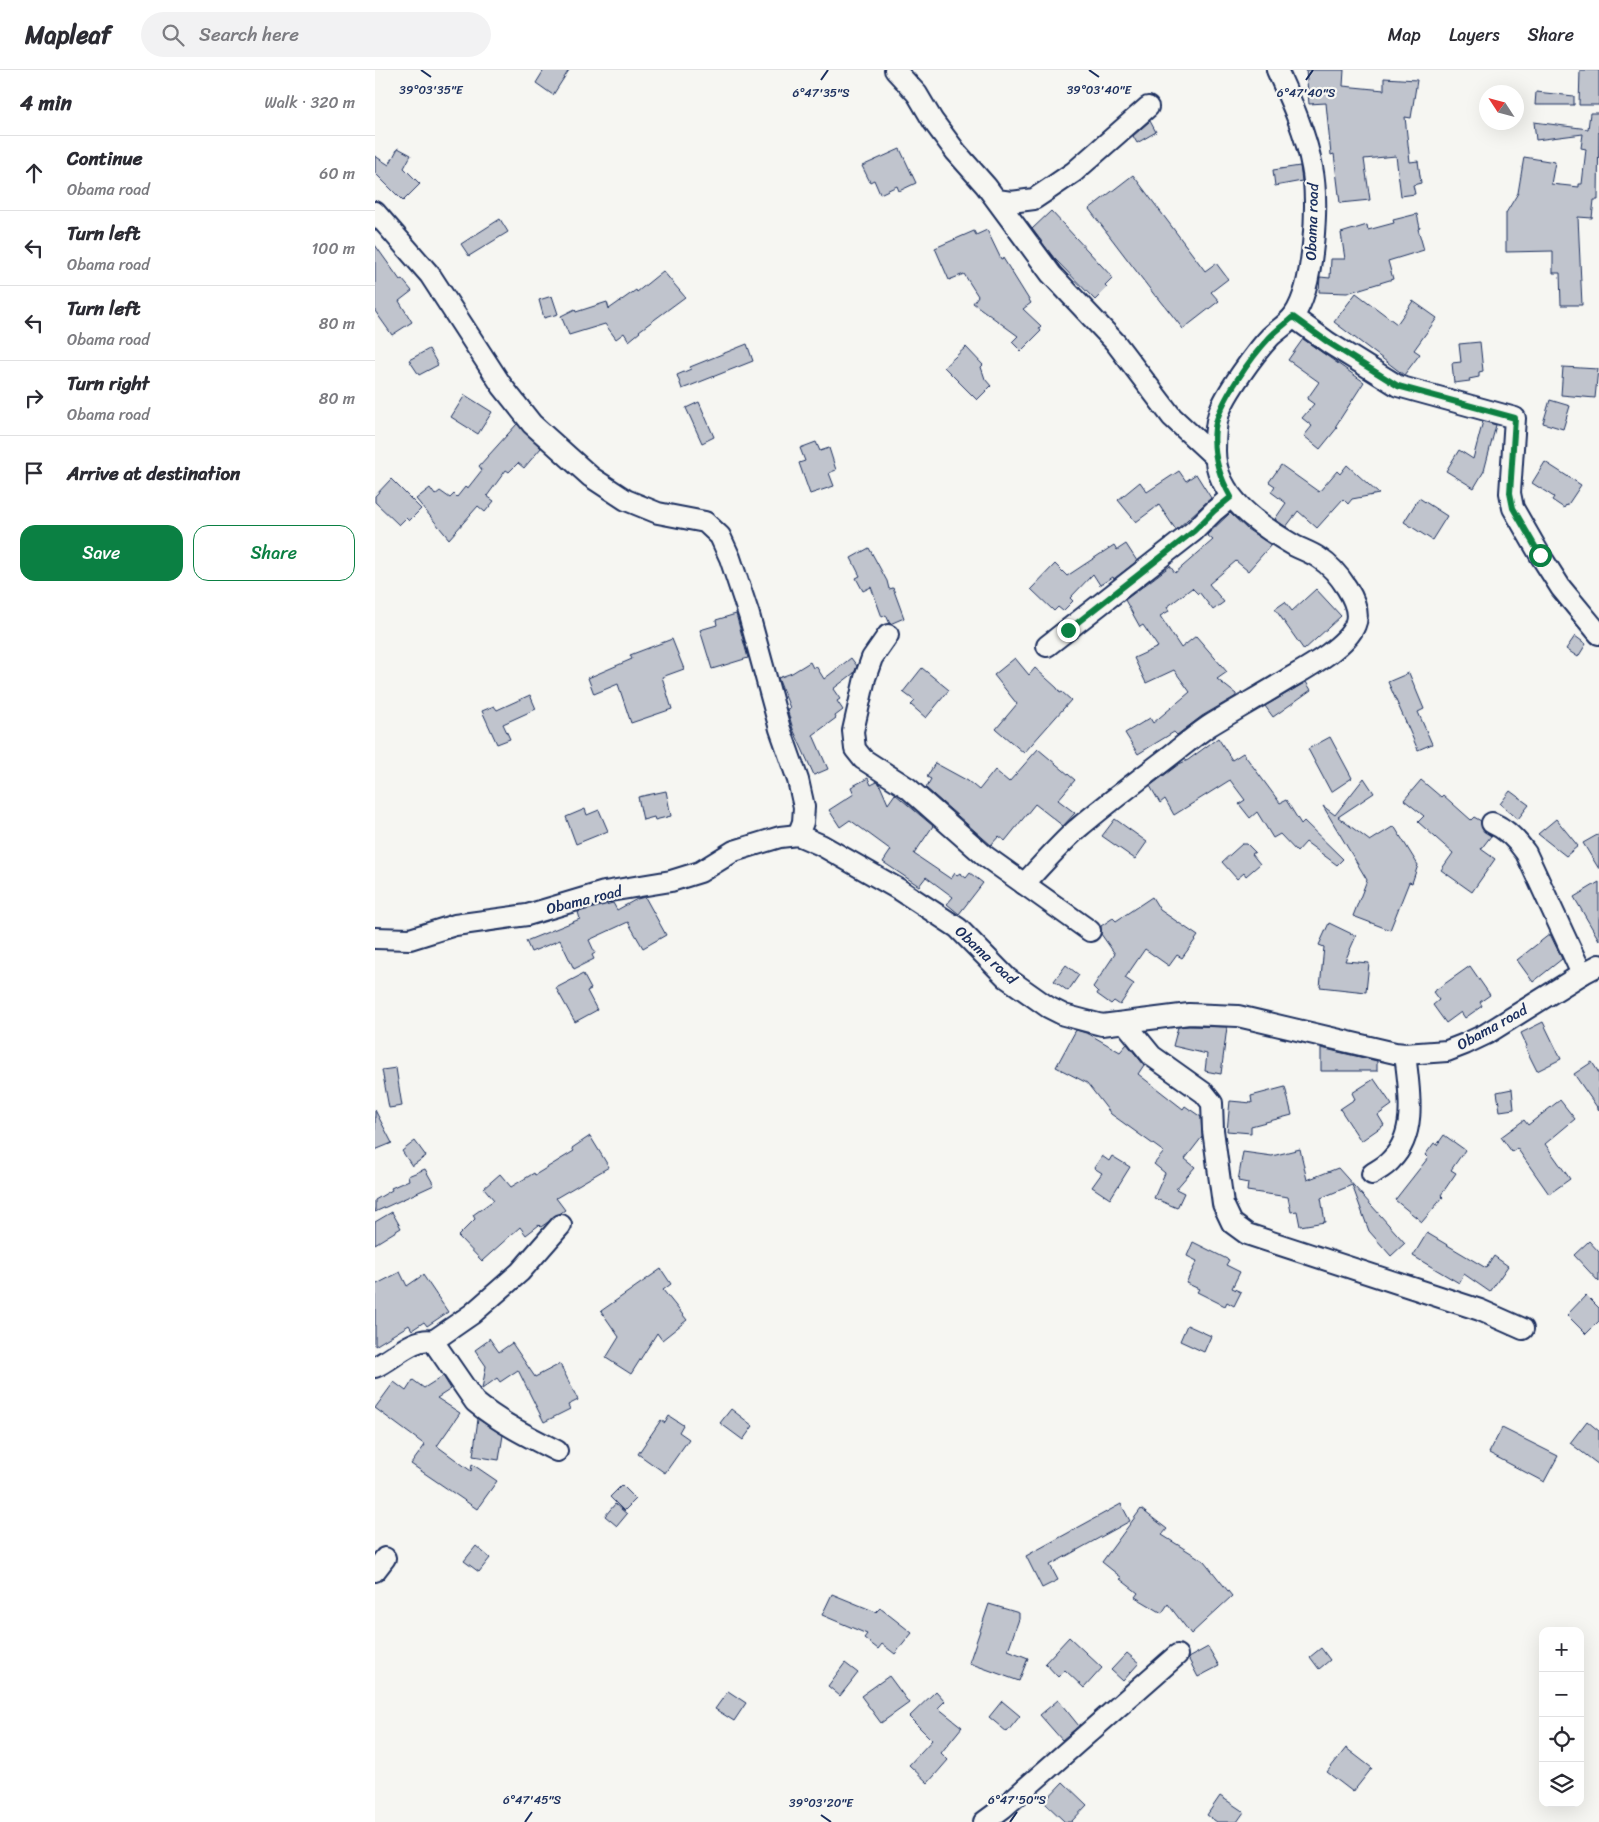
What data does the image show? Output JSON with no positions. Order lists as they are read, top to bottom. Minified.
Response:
{"streets":{"street":["Obama road"]},"north":"top left","page":{"header":"Mapleaf","search":"Search here","nav":["Map","Layers","Share"],"heading":["4 min","Walk · 320 m"],"list":[["Continue","Obama road","60 m"],["Turn left","Obama road","100 m"],["Turn left","Obama road","80 m"],["Turn right","Obama road","80 m"],"Arrive at destination"],"buttons":["Save","Share"],"map_buttons":["+","−"]},"coordinates":["39°03'35\"E","39°03'40\"E","6°47'35\"S","6°47'40\"S","6°47'45\"S","6°47'50\"S","39°03'20\"E"]}
